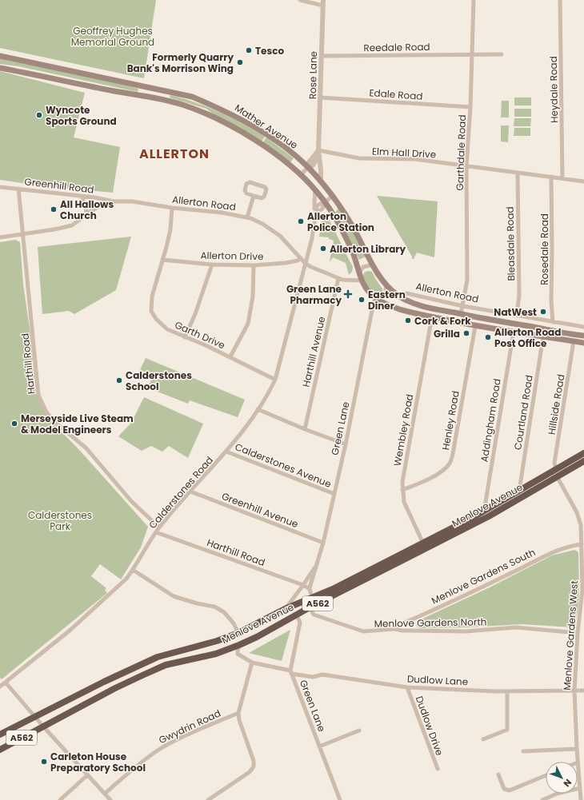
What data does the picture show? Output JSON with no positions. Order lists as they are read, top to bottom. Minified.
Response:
{"streets":{"highway":["Menlove Avenue","A562"],"main road":["Mather Avenue","Allerton Road"],"street":["Reedale Road","Rose Lane","Heydale Road","Edale Road","Elm Hall Drive","Garthdale Road","Greenhill Road","Bleasdale Road","Rosedale Road","Allerton Drive","Garth Drive","Harthill Avenue","Harthill Road","Hillside Road","Courtland Road","Henley Road","Addingham Road","Green Lane","Wembley Road","Calderstones Avenue","Calderstones Road","Greenhill Avenue","Menlove Gardens South","Menlove Gardens North","Menlove Gardens West","Dudlow Lane","Dudlow Drive","Gwydrin Road"]},"crossings":[["Reedale Road","Rose Lane"],["Reedale Road","Garthdale Road"],["Rose Lane","Edale Road"],["Rose Lane","Mather Avenue"],["Rose Lane","Elm Hall Drive"],["Heydale Road","Elm Hall Drive"],["Edale Road","Garthdale Road"],["Mather Avenue","Allerton Road"],["Mather Avenue","Green Lane"],["Mather Avenue","Wembley Road"],["Elm Hall Drive","Garthdale Road"],["Elm Hall Drive","Bleasdale Road"],["Elm Hall Drive","Rosedale Road"],["Garthdale Road","Allerton Road"],["Greenhill Road","Allerton Road"],["Greenhill Road","Harthill Road"],["Allerton Road","Bleasdale Road"],["Allerton Road","Rosedale Road"],["Allerton Road","Allerton Drive"],["Allerton Road","Garth Drive"],["Allerton Road","Harthill Avenue"],["Allerton Road","Harthill Road"],["Allerton Road","Calderstones Road"],["Allerton Drive","Garth Drive"],["Garth Drive","Calderstones Road"],["Harthill Road","Green Lane"],["Harthill Road","Calderstones Road"],["Hillside Road","Menlove Avenue"],["Courtland Road","Menlove Avenue"],["Henley Road","Wembley Road"],["Addingham Road","Menlove Avenue"],["Green Lane","Calderstones Avenue"],["Green Lane","Menlove Avenue"],["Green Lane","Greenhill Avenue"],["Green Lane","Dudlow Lane"],["Wembley Road","Menlove Avenue"],["Calderstones Avenue","Calderstones Road"],["Calderstones Road","Greenhill Avenue"],["Menlove Avenue","Menlove Gardens North"],["Menlove Avenue","Menlove Gardens West"],["Menlove Avenue","Dudlow Lane"],["Menlove Gardens South","Menlove Gardens North"],["Menlove Gardens South","Menlove Gardens West"],["Menlove Gardens North","Menlove Gardens West"],["Menlove Gardens West","Dudlow Lane"],["Dudlow Lane","Dudlow Drive"]],"districts":["ALLERTON"],"parks":["Geoffrey Hughes Memorial Ground","Calderstones Park"],"places":{"other":["Tesco","Formerly Quarry Bank's Morrison Wing","Wyncote Sports Ground","All Hallows Church","Allerton Police Station","Allerton Library","Eastern Diner","NatWest","Cork & Fork","Grilla","Allerton Road Post Office","Calderstones School","Merseyside Live Steam & Model Engineers","Carleton House Preparatory School"],"health":["Green Lane Pharmacy"]},"north":"bottom right"}
